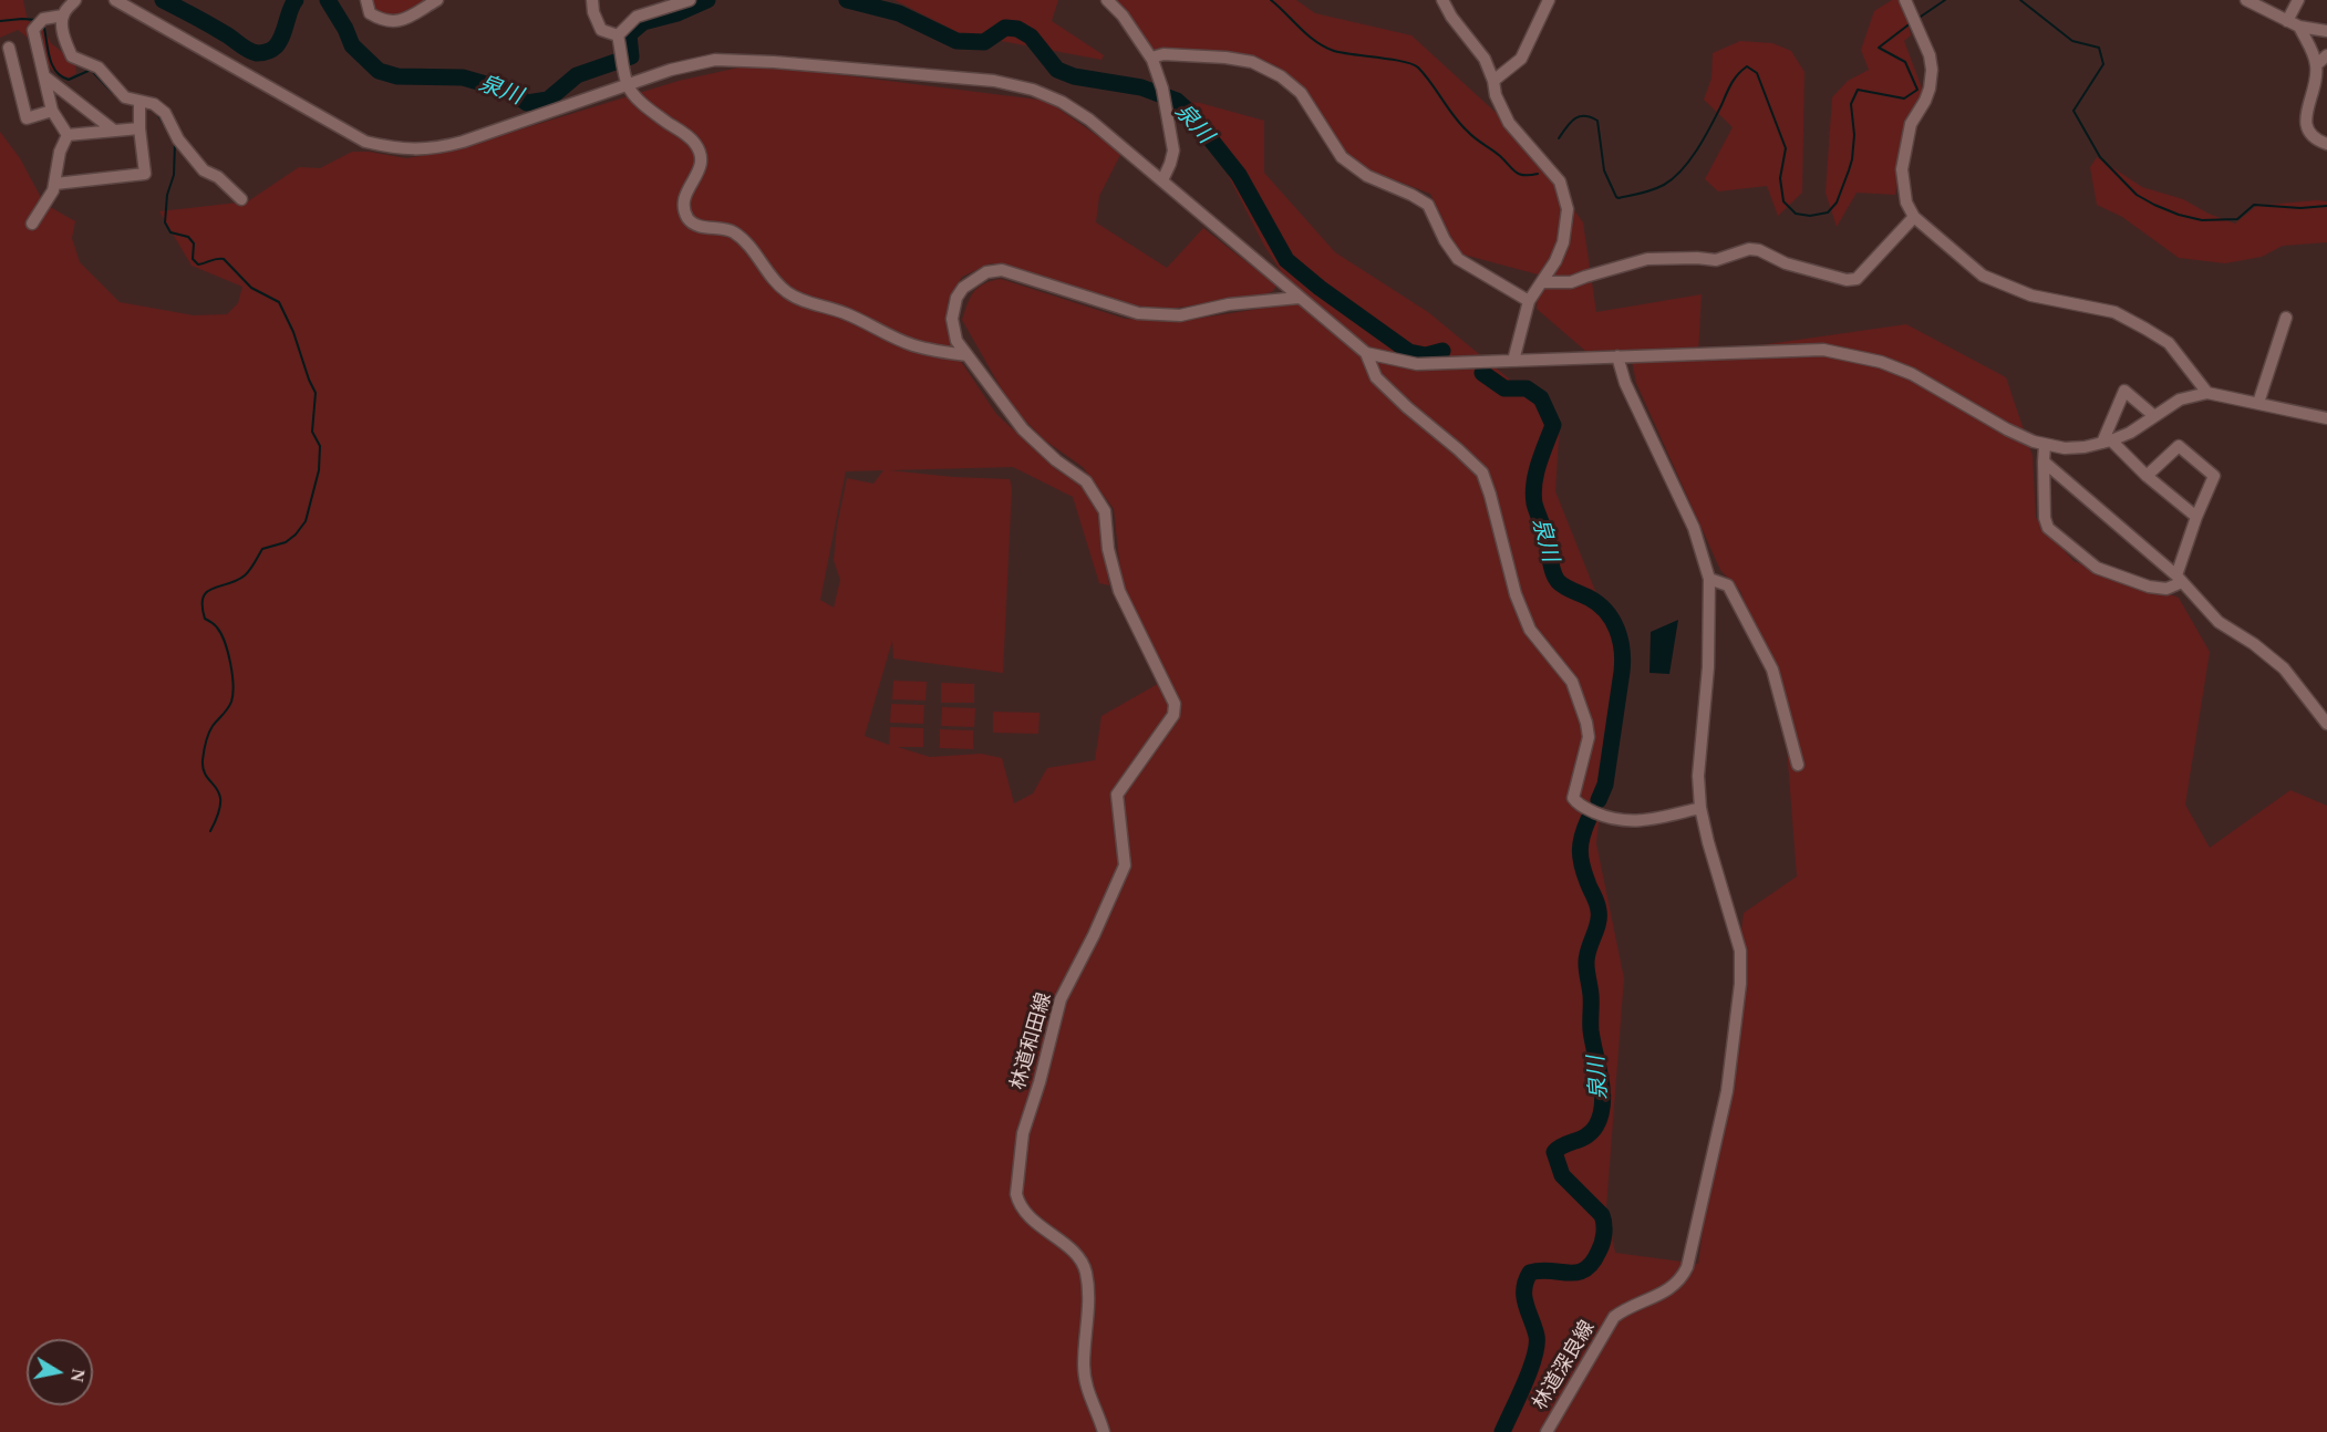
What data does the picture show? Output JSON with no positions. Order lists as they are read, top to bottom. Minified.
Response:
{"streets":{"street":["林道和田線","林道深良線"]},"water":["泉川"],"north":"right"}
